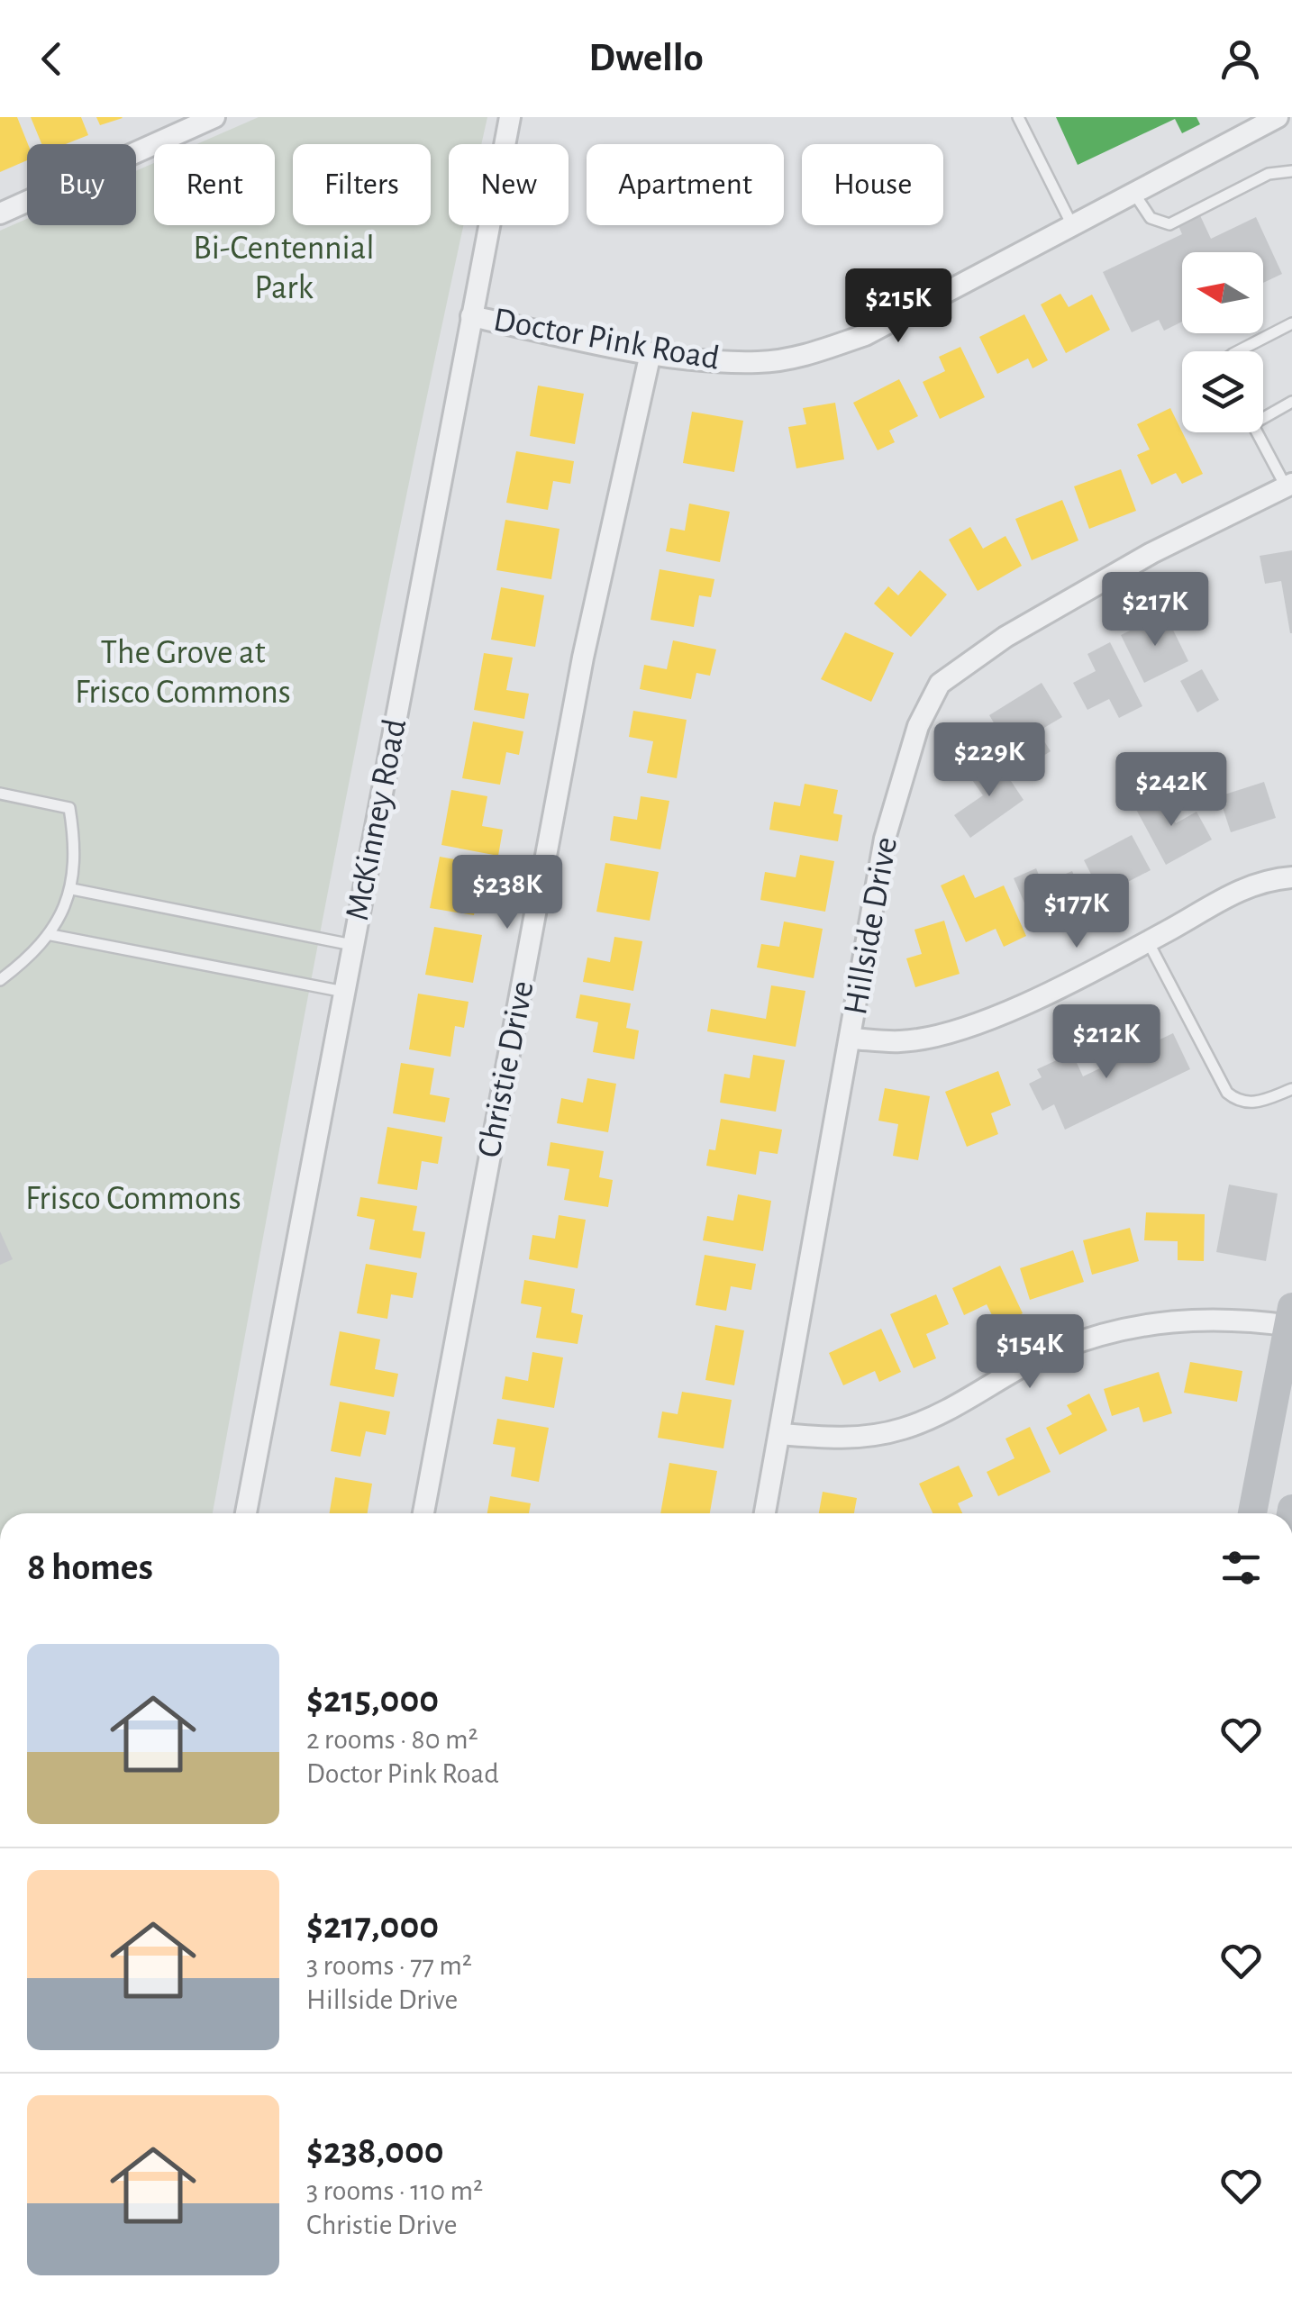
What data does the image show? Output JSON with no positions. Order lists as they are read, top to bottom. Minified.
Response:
{"streets":{"street":["Doctor Pink Road","McKinney Road","Hillside Drive","Christie Drive"]},"crossings":[["Doctor Pink Road","McKinney Road"],["Doctor Pink Road","Christie Drive"]],"parks":["Bi-Centennial Park","The Grove at Frisco Commons","Frisco Commons"],"north":"left","page":{"header":"Dwello","chip":["Buy","Rent","Filters","New","Apartment","House"],"price":["$215K","$217K","$229K","$242K","$238K","$177K","$212K","$154K"],"heading":"8 homes","list":[{"name":"$215,000","note":"2 rooms · 80 m² · Doctor Pink Road"},{"name":"$217,000","note":"3 rooms · 77 m² · Hillside Drive"},{"name":"$238,000","note":"3 rooms · 110 m² · Christie Drive"}]}}
